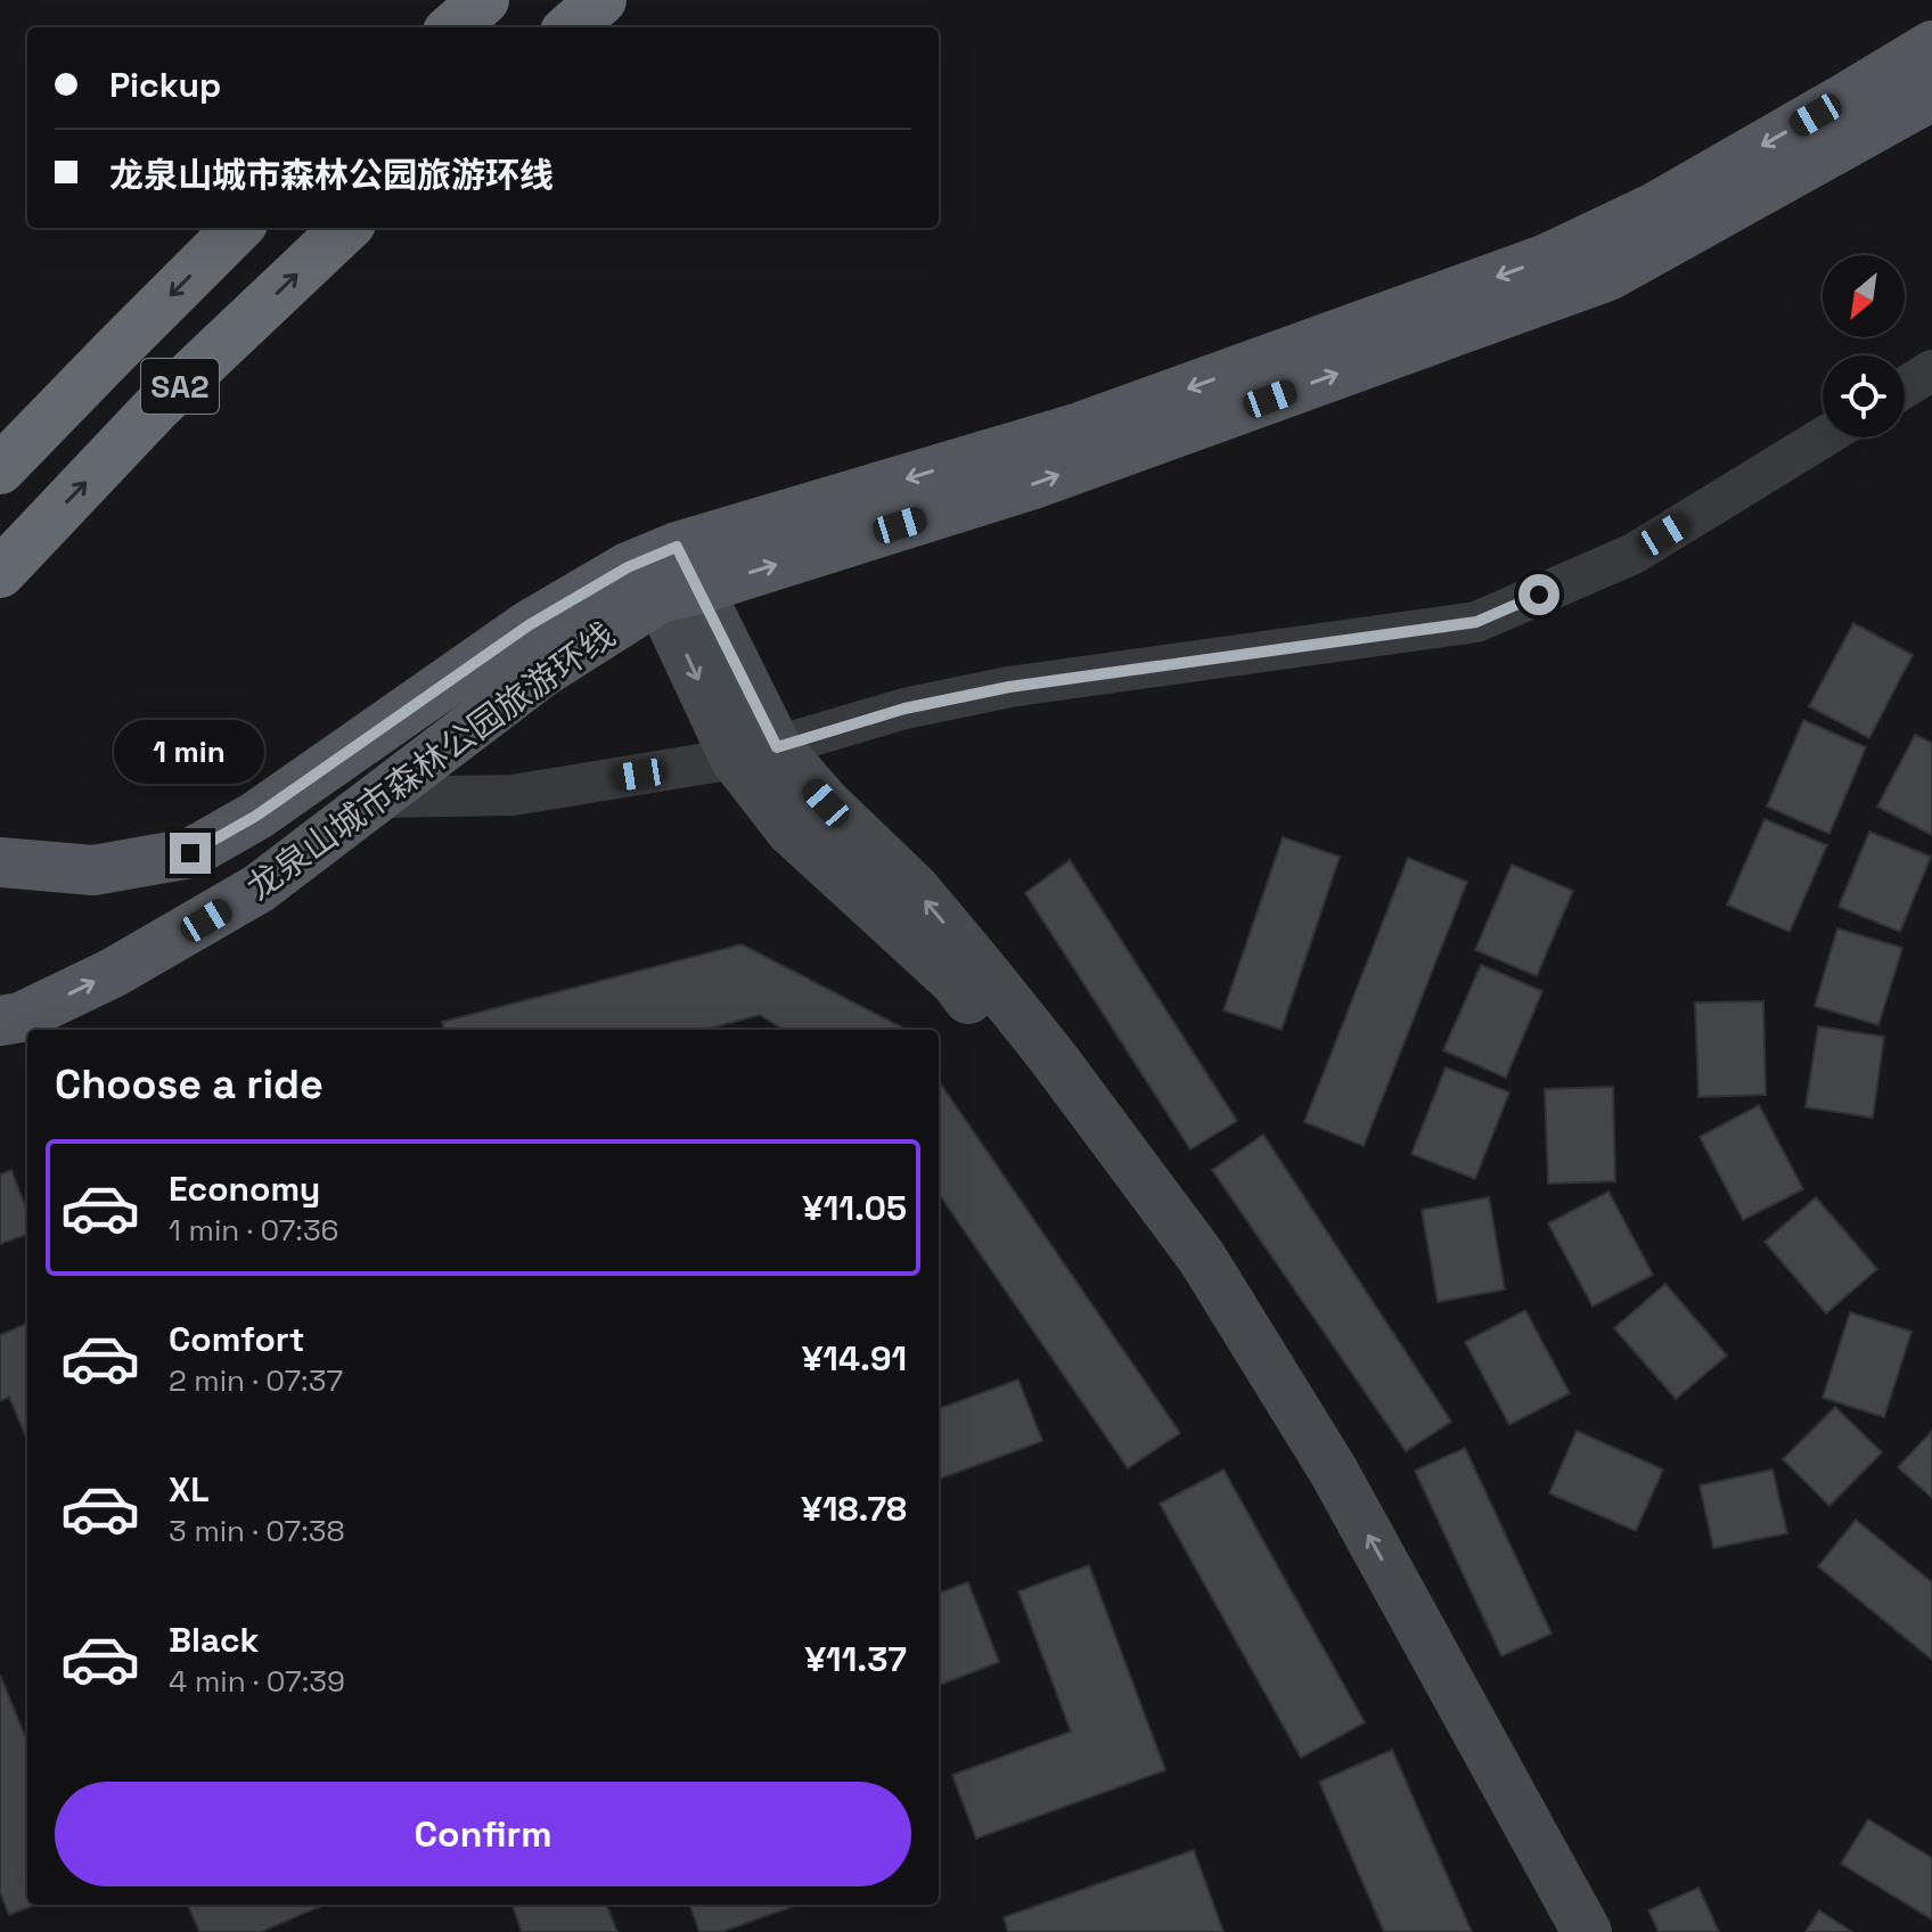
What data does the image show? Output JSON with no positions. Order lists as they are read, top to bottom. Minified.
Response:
{"streets":{"highway":["SA2"],"main road":["龙泉山城市森林公园旅游环线"]},"north":"bottom left","page":{"banner":["Pickup","龙泉山城市森林公园旅游环线"],"bubble":"1 min","heading":"Choose a ride","list":[{"name":"Economy","note":"1 min · 07:36","value":"¥11.05"},{"name":"Comfort","note":"2 min · 07:37","value":"¥14.91"},{"name":"XL","note":"3 min · 07:38","value":"¥18.78"},{"name":"Black","note":"4 min · 07:39","value":"¥11.37"}],"buttons":"Confirm"}}
